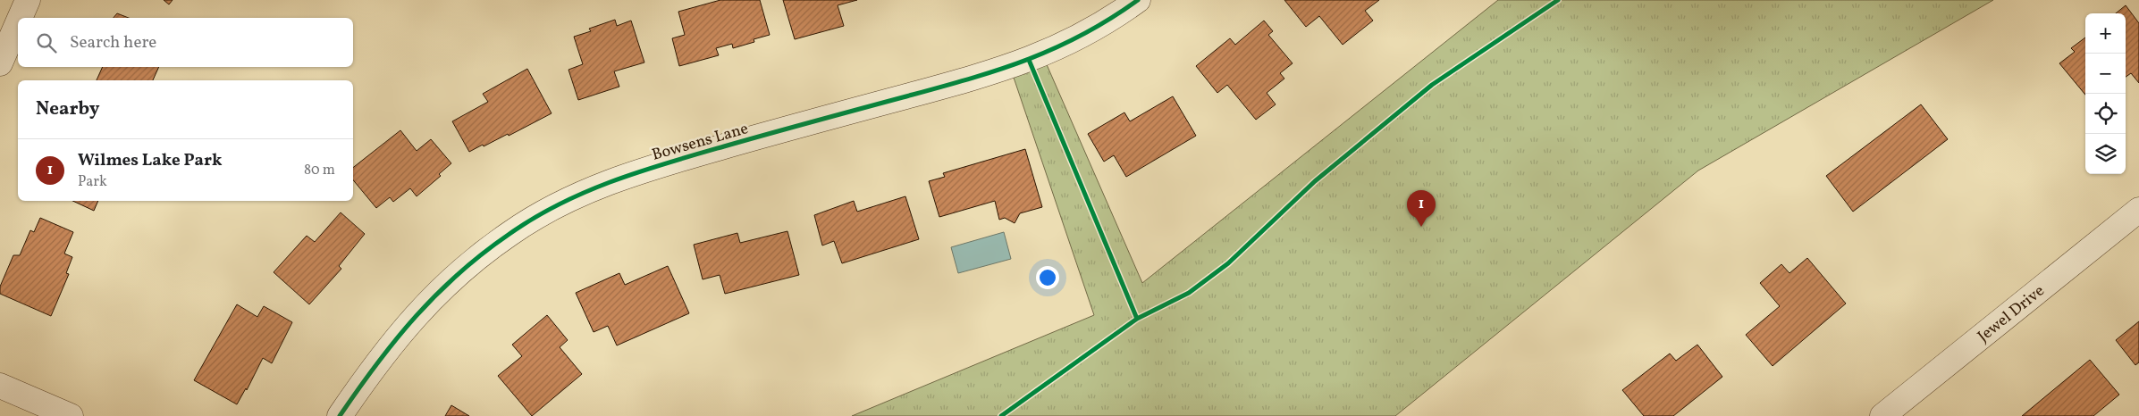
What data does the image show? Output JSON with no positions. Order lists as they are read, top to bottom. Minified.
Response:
{"streets":{"street":["Bowsens Lane","Jewel Drive"]},"page":{"map_buttons":["+","−"],"search":"Search here","heading":"Nearby","list":[{"mark":"1","name":"Wilmes Lake Park","note":"Park","value":"80 m"}],"pins":"1"}}
